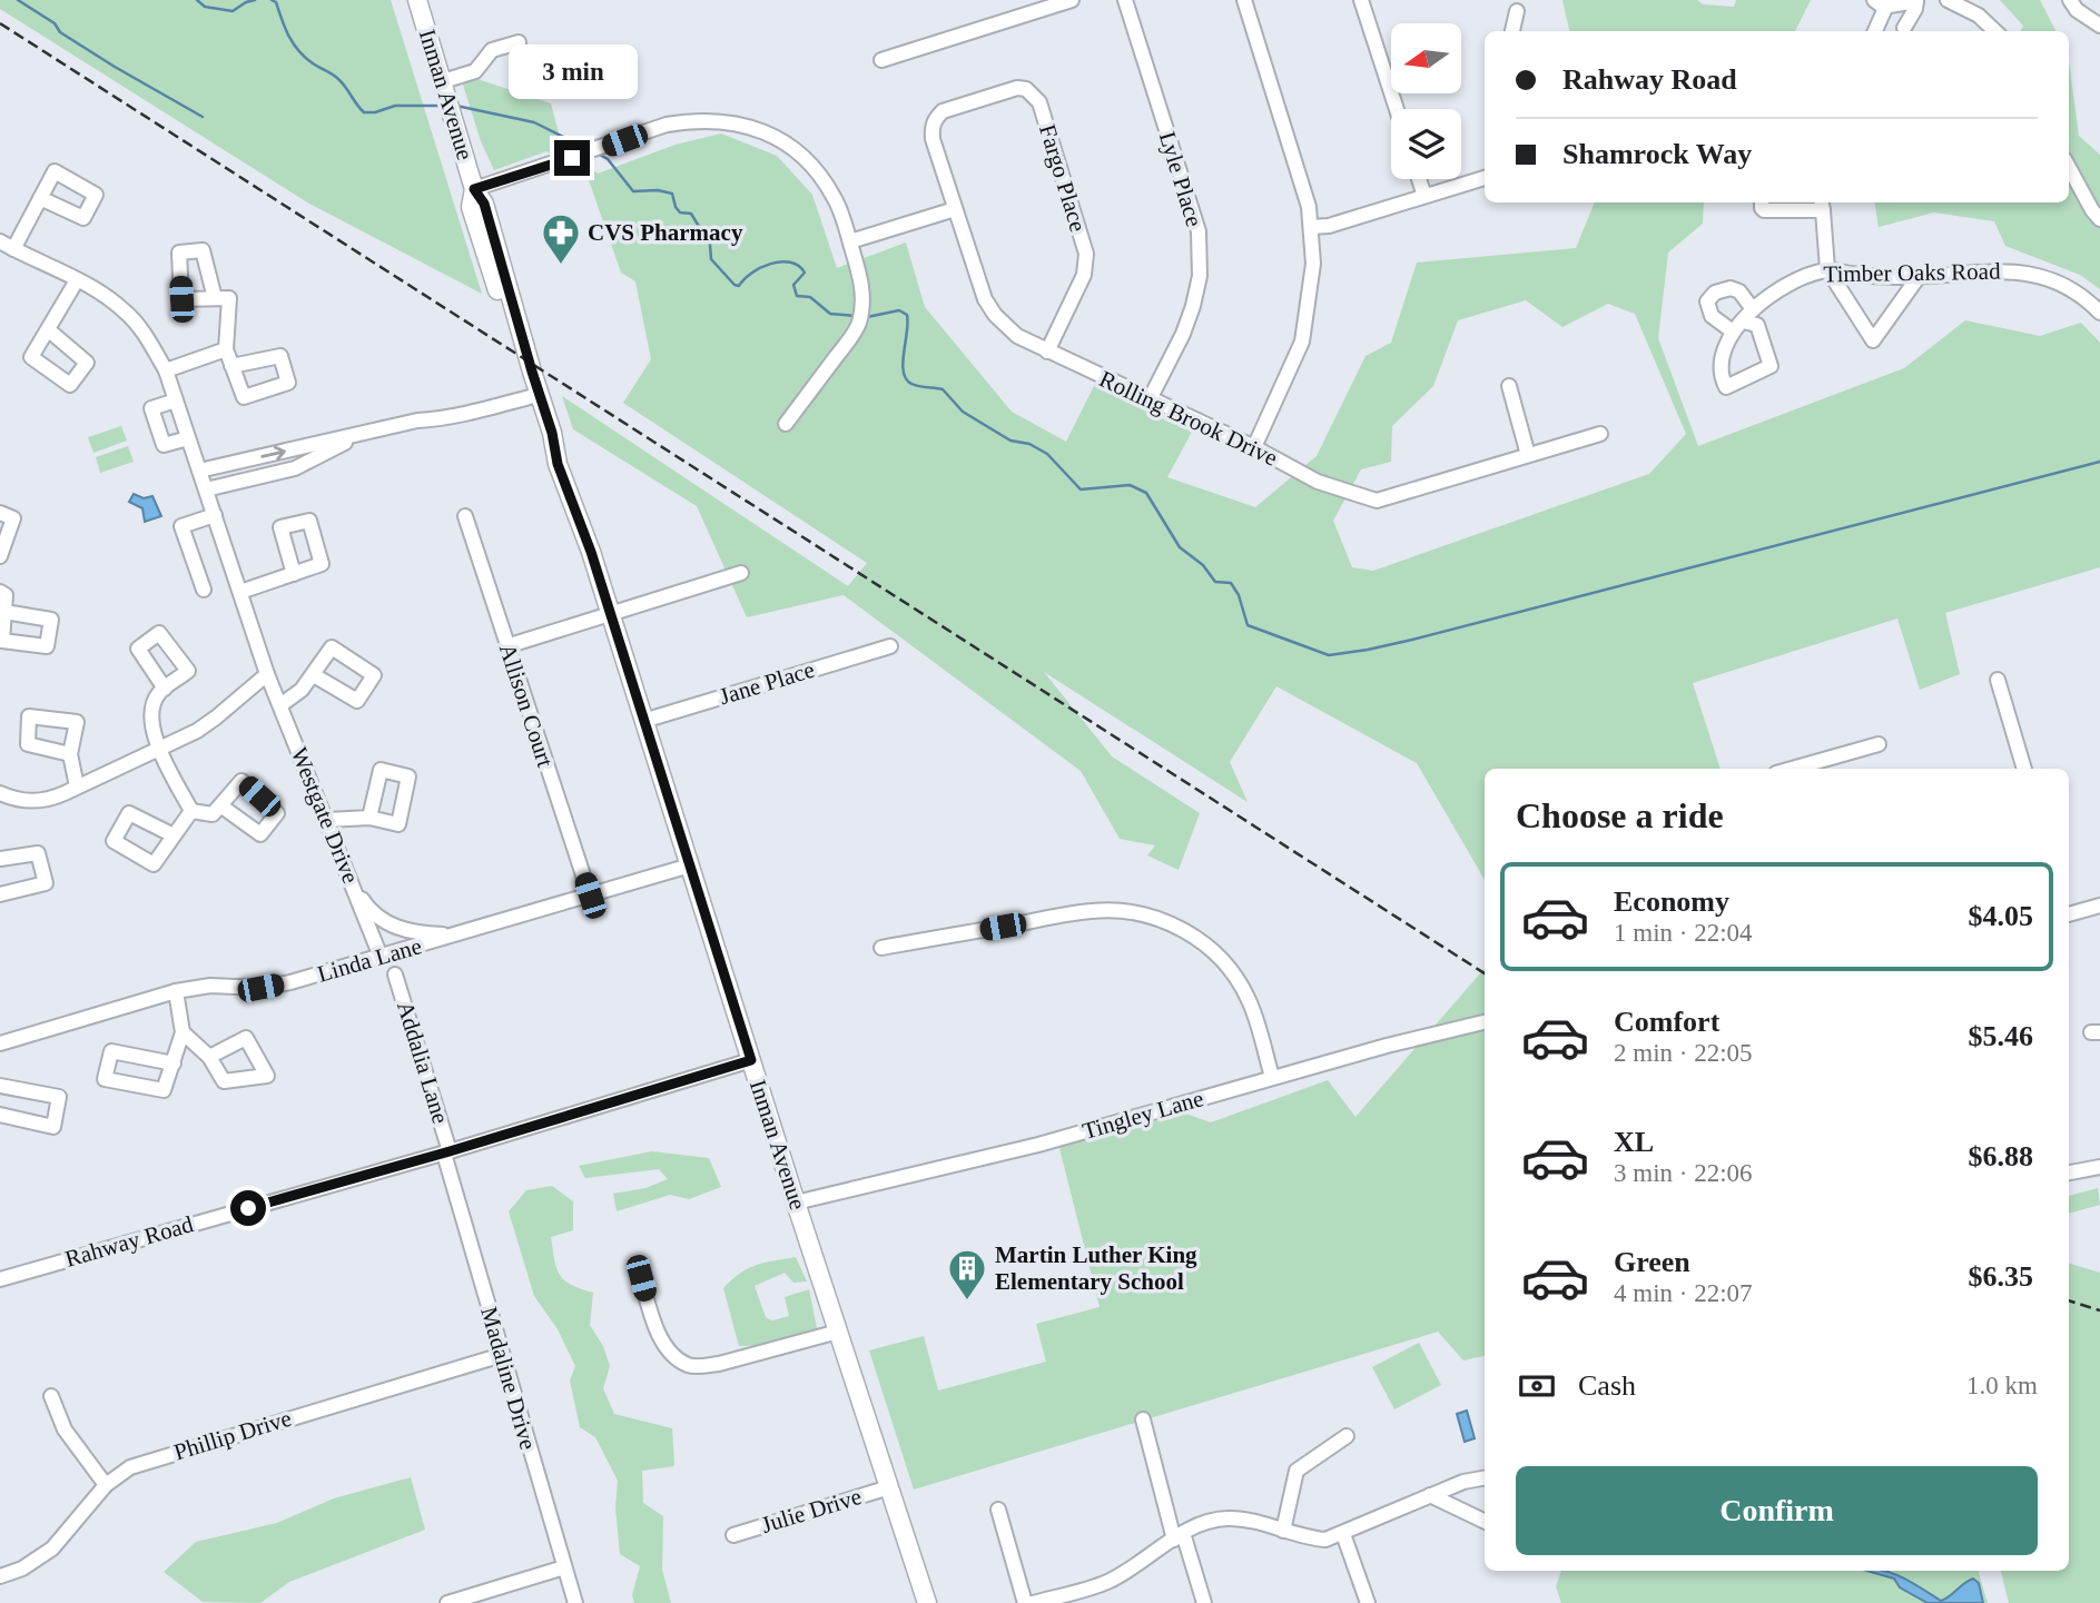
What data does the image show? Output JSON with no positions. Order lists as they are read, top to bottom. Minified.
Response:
{"streets":{"main road":["Inman Avenue"],"street":["Fargo Place","Lyle Place","Timber Oaks Road","Rolling Brook Drive","Jane Place","Allison Court","Westgate Drive","Linda Lane","Addalia Lane","Tingley Lane","Rahway Road","Madaline Drive","Phillip Drive","Julie Drive"]},"crossings":[["Inman Avenue","Jane Place"],["Inman Avenue","Linda Lane"],["Inman Avenue","Tingley Lane"],["Inman Avenue","Rahway Road"],["Inman Avenue","Julie Drive"],["Fargo Place","Rolling Brook Drive"],["Lyle Place","Rolling Brook Drive"],["Allison Court","Linda Lane"],["Westgate Drive","Linda Lane"],["Addalia Lane","Rahway Road"],["Addalia Lane","Madaline Drive"],["Rahway Road","Madaline Drive"],["Madaline Drive","Phillip Drive"]],"places":{"pharmacy":["CVS Pharmacy"],"building":["Martin Luther King Elementary School"]},"north":"left","page":{"banner":["Rahway Road","Shamrock Way"],"bubble":"3 min","heading":"Choose a ride","list":[{"name":"Economy","note":"1 min · 22:04","value":"$4.05"},{"name":"Comfort","note":"2 min · 22:05","value":"$5.46"},{"name":"XL","note":"3 min · 22:06","value":"$6.88"},{"name":"Green","note":"4 min · 22:07","value":"$6.35"}],"pay":["Cash","1.0 km"],"buttons":"Confirm"}}
